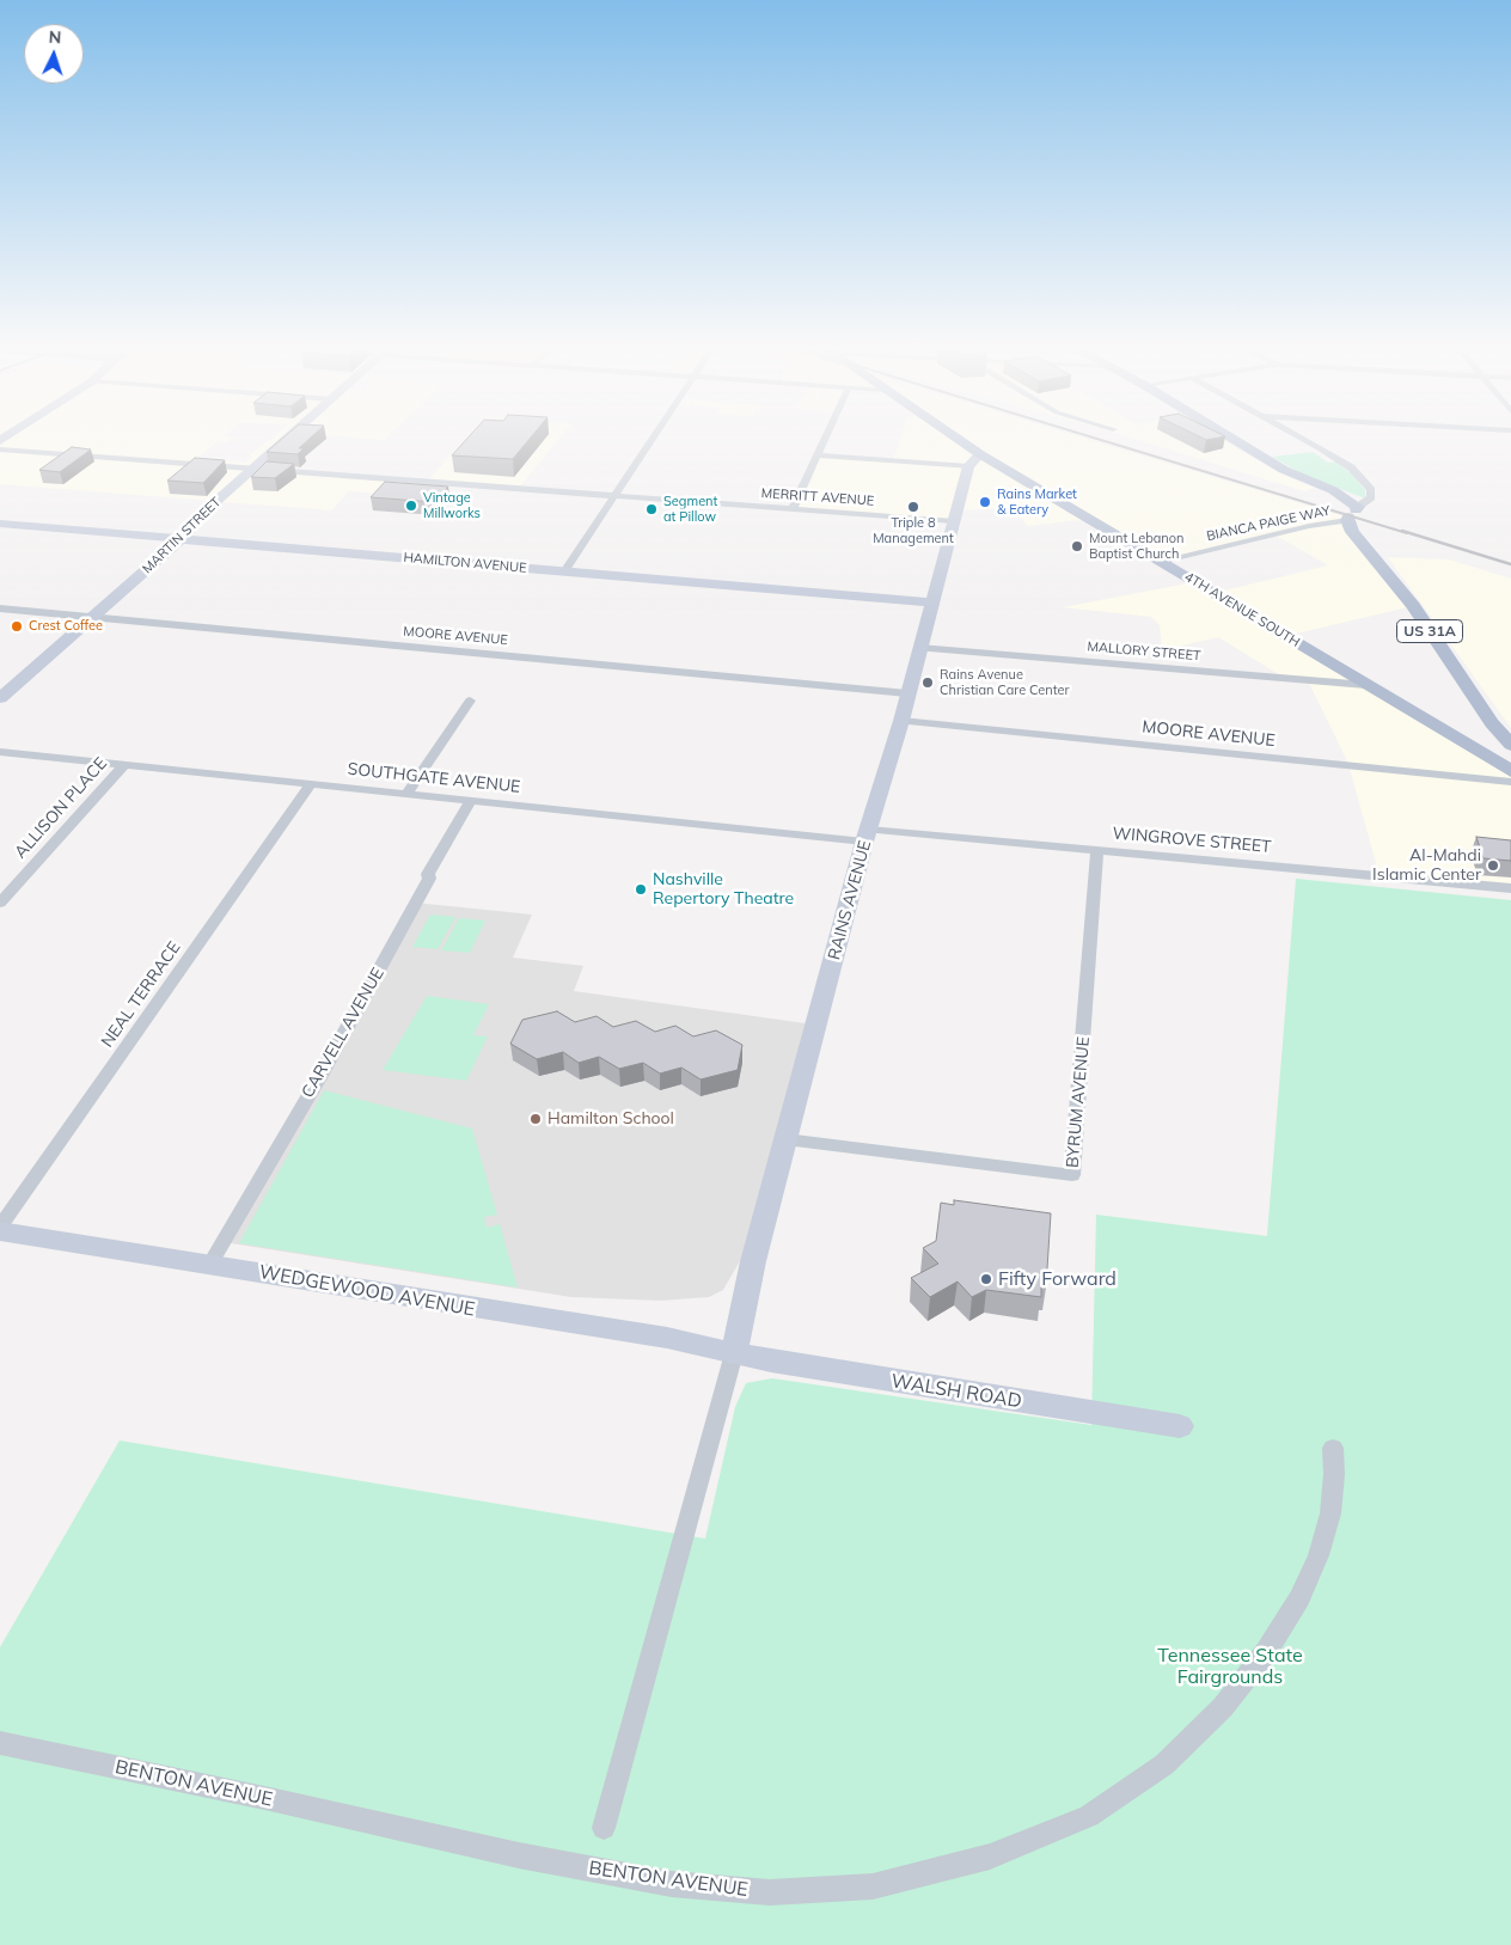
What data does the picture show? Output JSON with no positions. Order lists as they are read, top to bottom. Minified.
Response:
{"streets":{"main road":["4TH AVENUE SOUTH","US 31A"],"street":["MERRITT AVENUE","BIANCA PAIGE WAY","MARTIN STREET","HAMILTON AVENUE","MOORE AVENUE","MALLORY STREET","SOUTHGATE AVENUE","ALLISON PLACE","WINGROVE STREET","RAINS AVENUE","NEAL TERRACE","CARVELL AVENUE","BYRUM AVENUE","WEDGEWOOD AVENUE","WALSH ROAD","BENTON AVENUE"]},"crossings":[["MERRITT AVENUE","MARTIN STREET"],["MERRITT AVENUE","RAINS AVENUE"],["BIANCA PAIGE WAY","4TH AVENUE SOUTH"],["BIANCA PAIGE WAY","US 31A"],["MARTIN STREET","HAMILTON AVENUE"],["MARTIN STREET","MOORE AVENUE"],["HAMILTON AVENUE","RAINS AVENUE"],["4TH AVENUE SOUTH","MALLORY STREET"],["4TH AVENUE SOUTH","RAINS AVENUE"],["MOORE AVENUE","RAINS AVENUE"],["MALLORY STREET","RAINS AVENUE"],["SOUTHGATE AVENUE","ALLISON PLACE"],["SOUTHGATE AVENUE","WINGROVE STREET"],["SOUTHGATE AVENUE","RAINS AVENUE"],["SOUTHGATE AVENUE","NEAL TERRACE"],["SOUTHGATE AVENUE","CARVELL AVENUE"],["WINGROVE STREET","RAINS AVENUE"],["WINGROVE STREET","BYRUM AVENUE"],["RAINS AVENUE","BYRUM AVENUE"],["RAINS AVENUE","WEDGEWOOD AVENUE"],["RAINS AVENUE","WALSH ROAD"],["CARVELL AVENUE","WEDGEWOOD AVENUE"],["WEDGEWOOD AVENUE","WALSH ROAD"]],"parks":["Tennessee State Fairgrounds"],"places":["Rains Market & Eatery","Vintage Millworks","Triple 8 Management","Segment at Pillow","Mount Lebanon Baptist Church","Crest Coffee","Rains Avenue Christian Care Center","Al-Mahdi Islamic Center","Nashville Repertory Theatre","Hamilton School","Fifty Forward"],"north":"top"}
